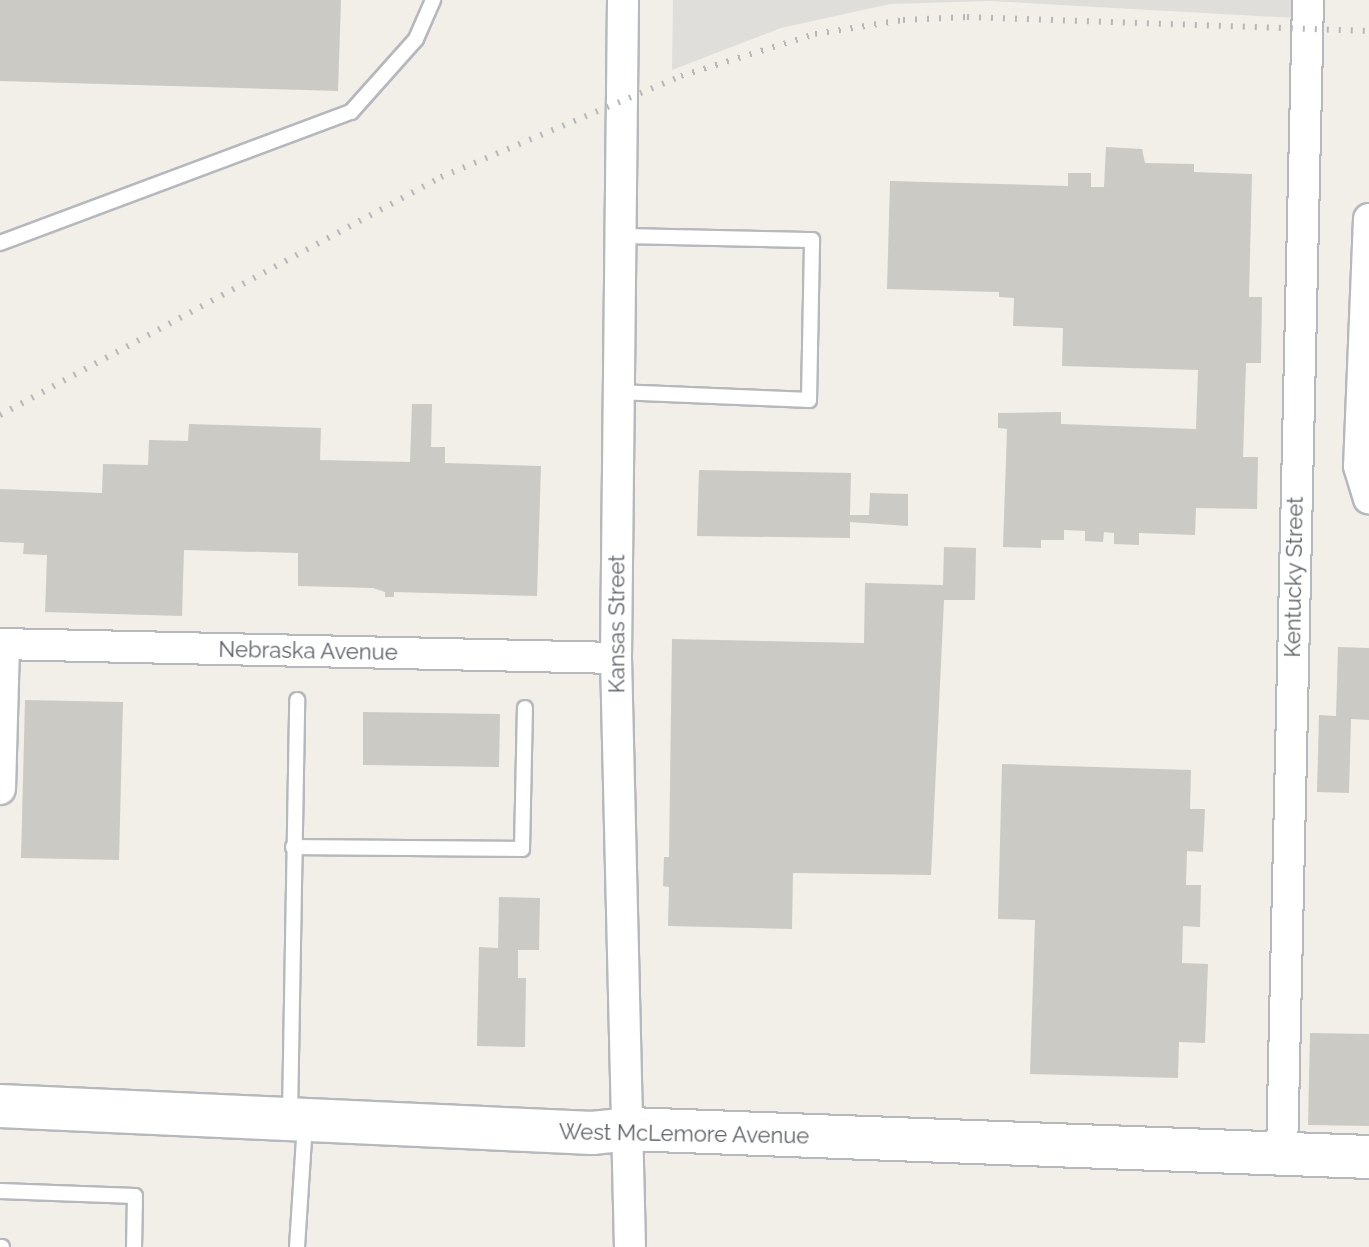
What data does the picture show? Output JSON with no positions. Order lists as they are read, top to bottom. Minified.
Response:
{"streets":{"main road":["West McLemore Avenue"],"street":["Kentucky Street","Kansas Street","Nebraska Avenue"]},"crossings":[["Kentucky Street","West McLemore Avenue"],["Kansas Street","Nebraska Avenue"],["Kansas Street","West McLemore Avenue"]]}
